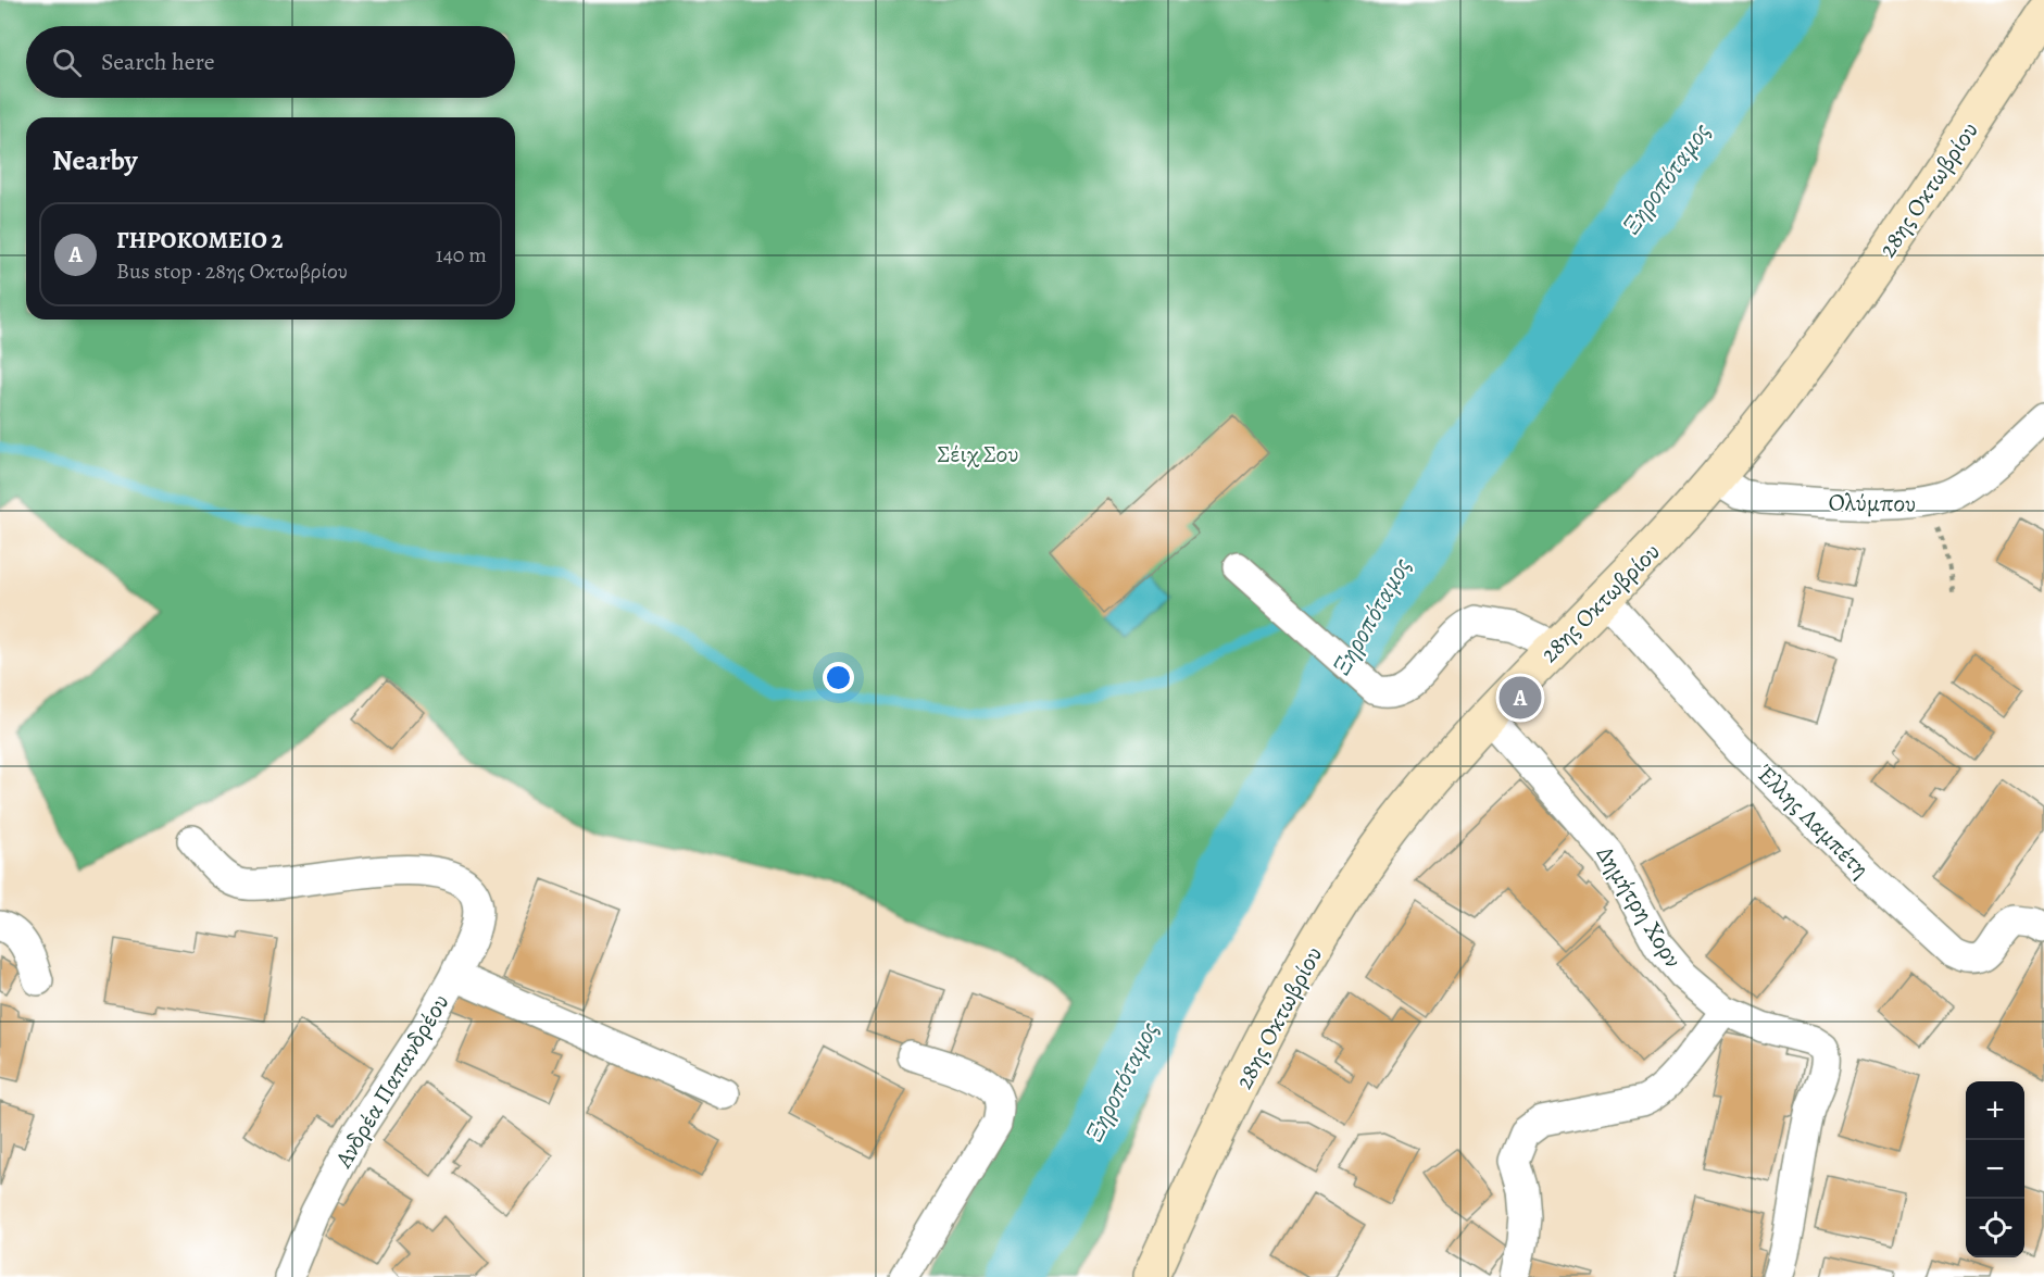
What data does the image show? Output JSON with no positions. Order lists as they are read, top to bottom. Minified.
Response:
{"streets":{"main road":["28ης Οκτωβρίου"],"street":["Ολύμπου","Έλλης Λαμπέτη","Δημήτρη Χορν","Ανδρέα Παπανδρέου"]},"crossings":[["28ης Οκτωβρίου","Ολύμπου"],["28ης Οκτωβρίου","Έλλης Λαμπέτη"],["28ης Οκτωβρίου","Δημήτρη Χορν"]],"water":["Ξηροπόταμος"],"parks":["Σέιχ Σου"],"page":{"search":"Search here","heading":"Nearby","list":[{"mark":"A","name":"ΓΗΡΟΚΟΜΕΙΟ 2","note":"Bus stop · 28ης Οκτωβρίου","value":"140 m"}],"pins":"A","map_buttons":["+","−"]}}
